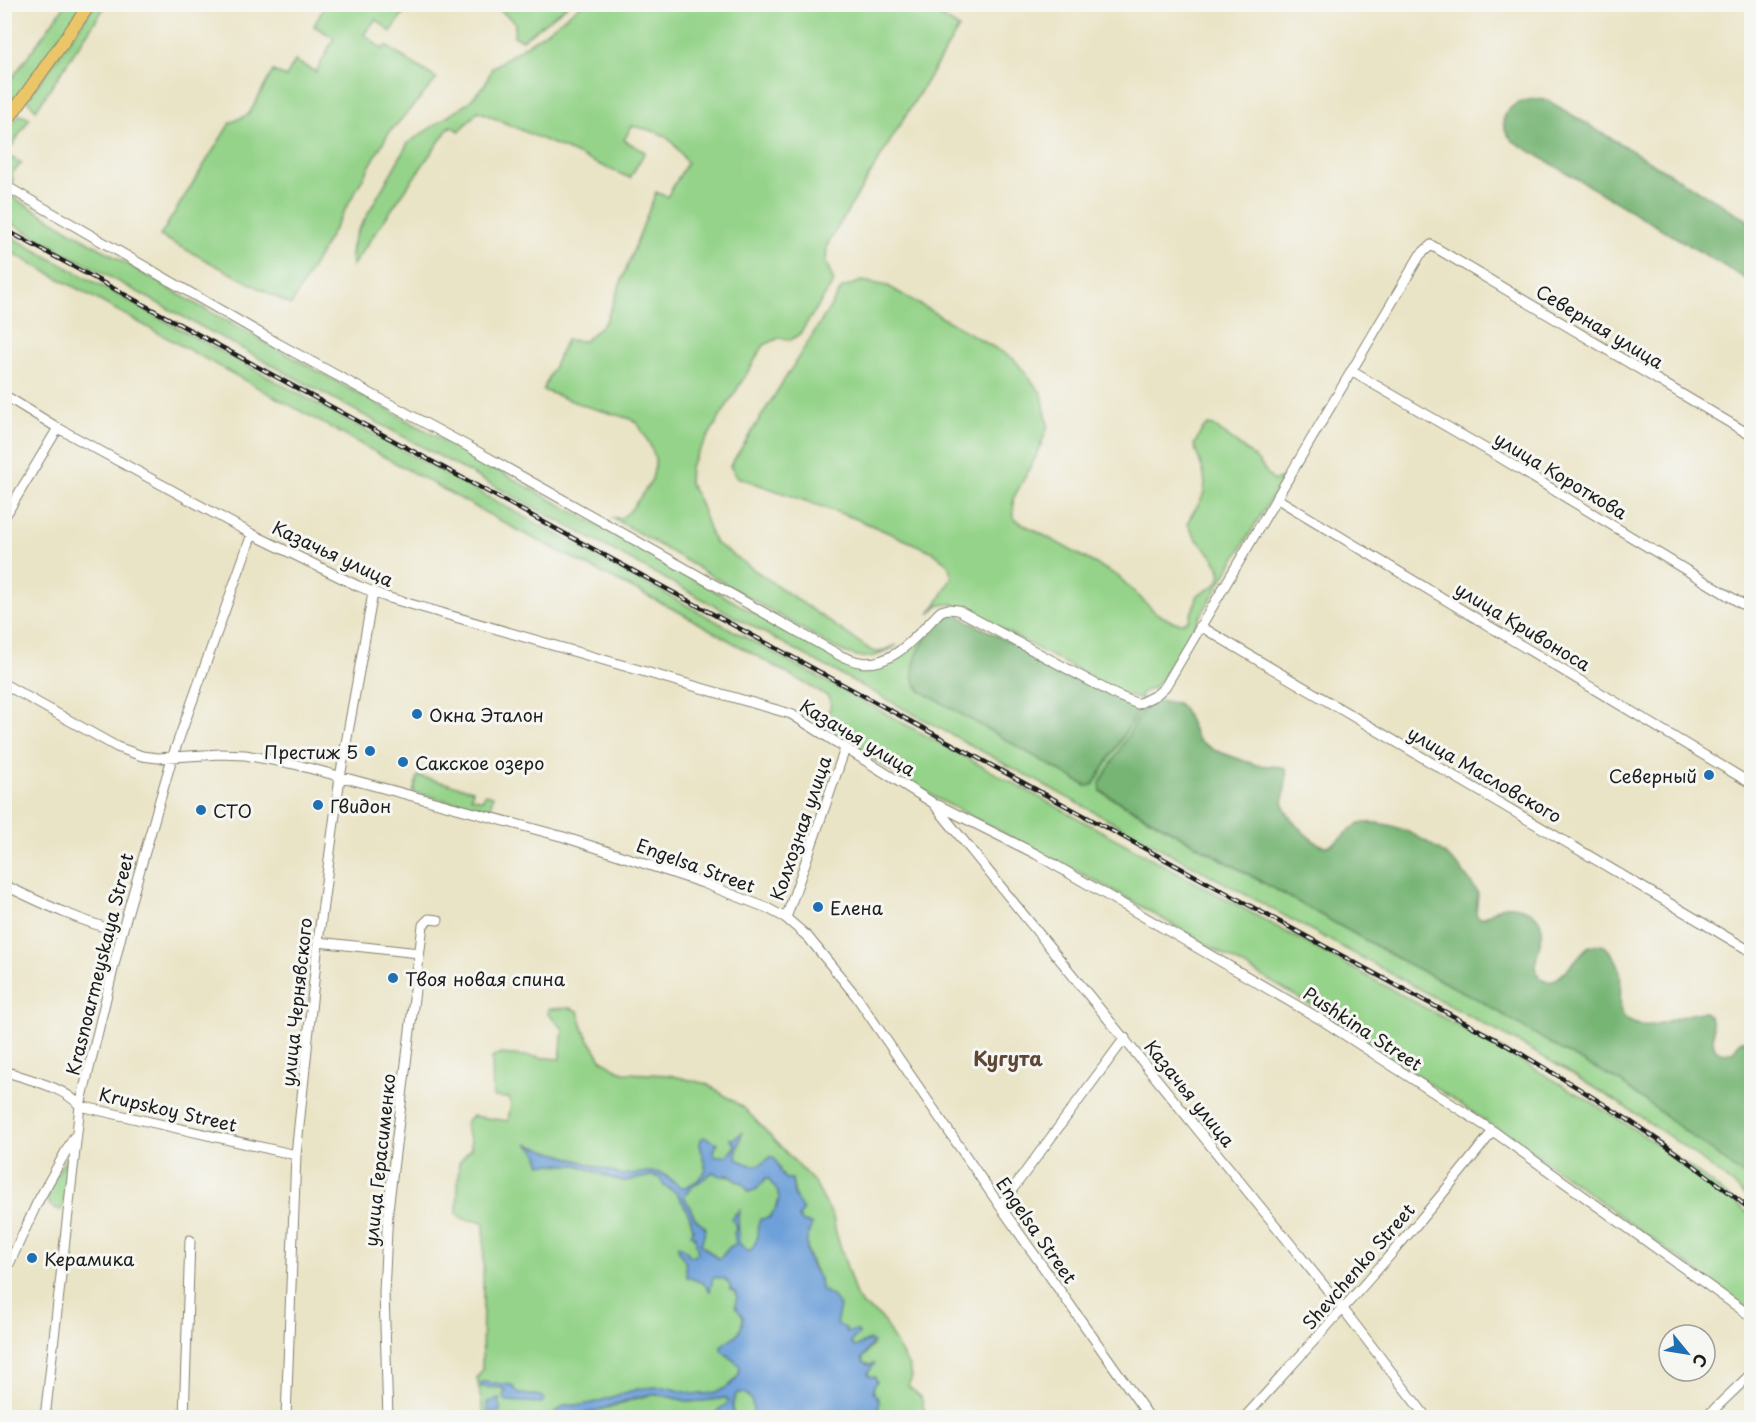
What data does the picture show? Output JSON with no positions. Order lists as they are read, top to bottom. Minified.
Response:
{"streets":{"street":["Северная улица","улица Короткова","Казачья улица","улица Кривоноса","улица Масловского","Колхозная улица","Engelsa Street","Krasnoarmeyskaya Street","улица Чернявского","Pushkina Street","Krupskoy Street","улица Герасименко","Shevchenko Street"]},"crossings":[["Северная улица","улица Короткова"],["Казачья улица","Колхозная улица"],["Казачья улица","Krasnoarmeyskaya Street"],["Казачья улица","улица Чернявского"],["Казачья улица","Pushkina Street"],["Казачья улица","Shevchenko Street"],["Колхозная улица","Engelsa Street"],["Engelsa Street","Krasnoarmeyskaya Street"],["Engelsa Street","улица Чернявского"],["Krasnoarmeyskaya Street","Krupskoy Street"],["улица Чернявского","Krupskoy Street"],["Pushkina Street","Shevchenko Street"]],"districts":["Кугута"],"places":["Окна Эталон","Престиж 5","Сакское озеро","Северный","Гвидон","СТО","Елена","Твоя новая спина","Керамика"],"north":"bottom right"}
